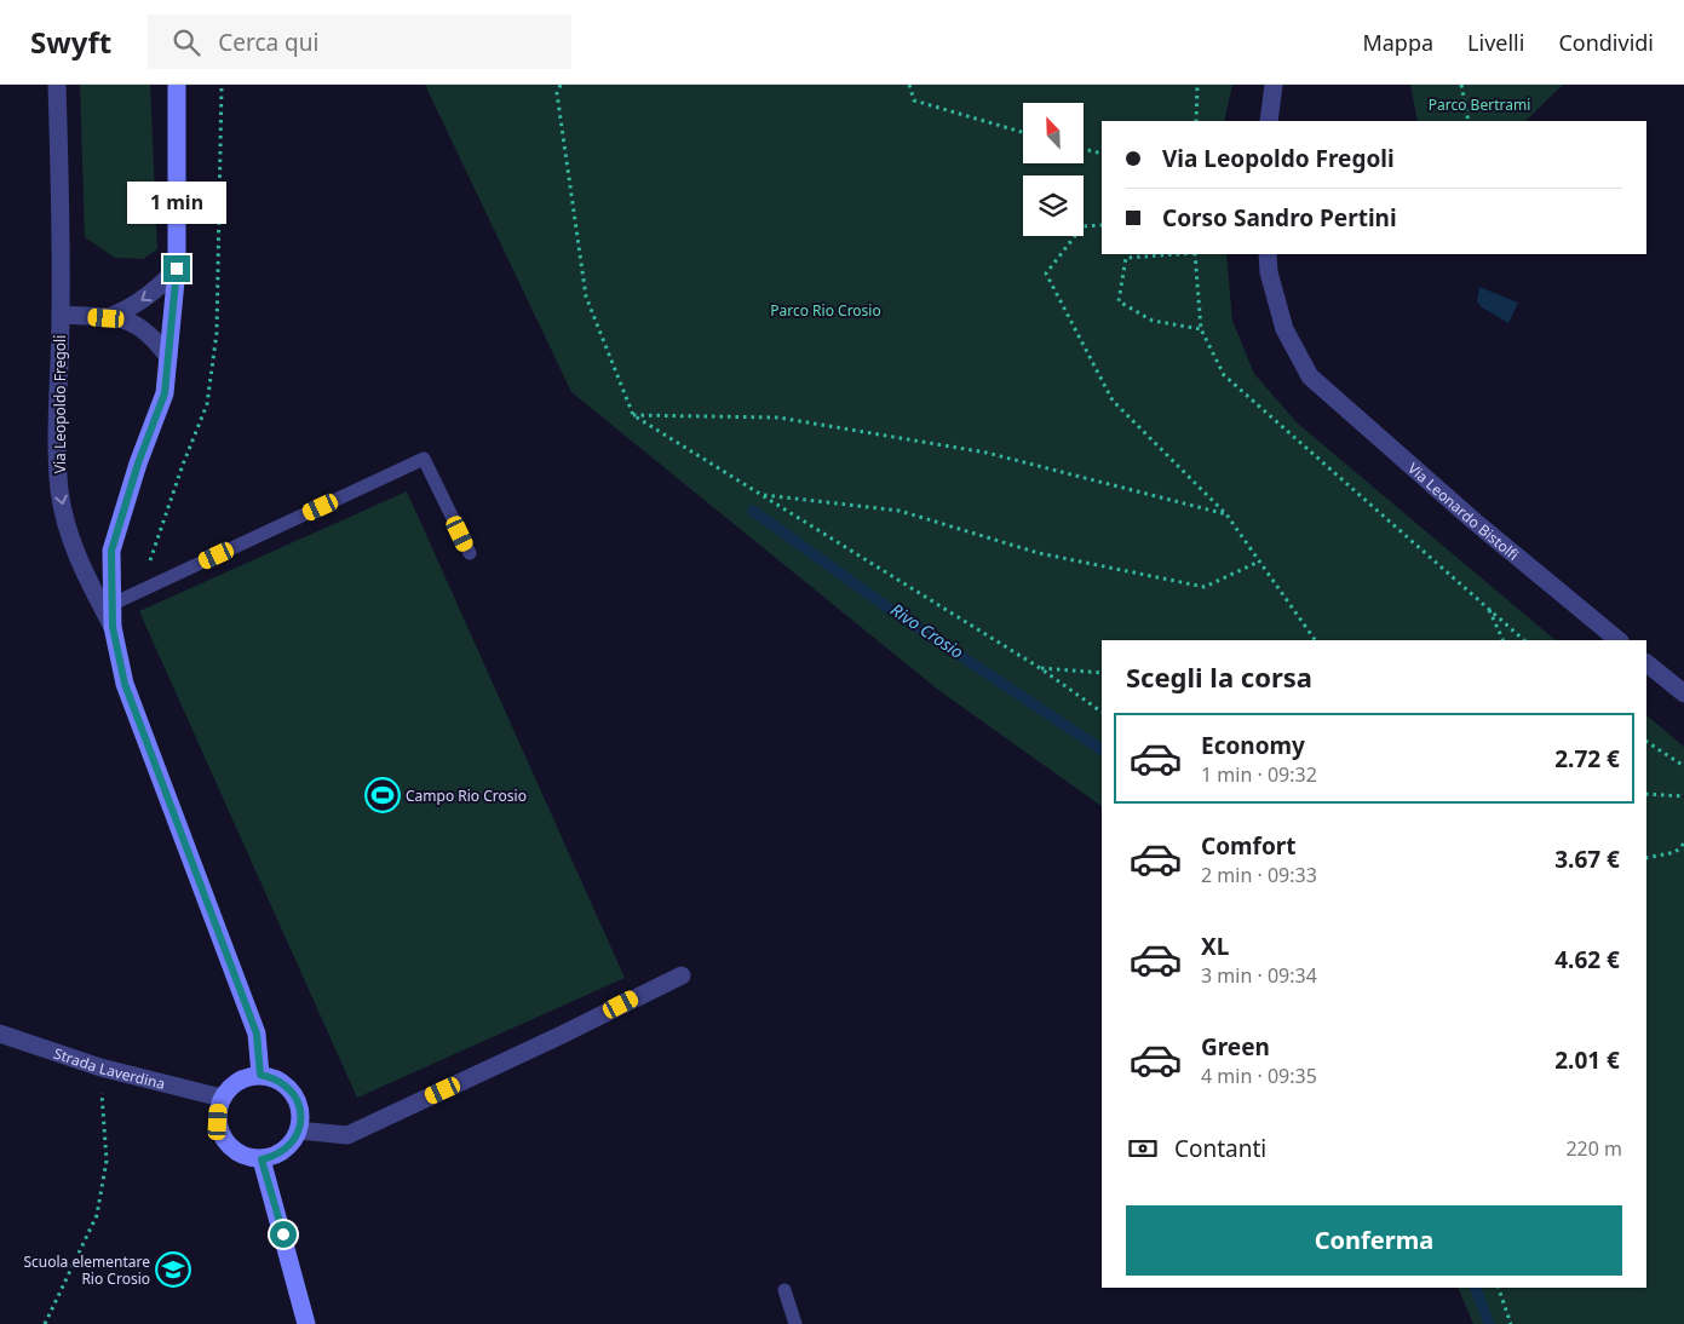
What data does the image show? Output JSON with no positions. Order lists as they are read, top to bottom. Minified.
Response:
{"streets":{"street":["Via Leopoldo Fregoli","Via Leonardo Bistolfi","Strada Laverdina"]},"crossings":[["Via Leopoldo Fregoli","Strada Laverdina"]],"water":["Rivo Crosio"],"parks":["Parco Bertrami","Parco Rio Crosio"],"places":{"sports":["Campo Rio Crosio"],"school or university":["Scuola elementare Rio Crosio"]},"north":"top left","page":{"header":"Swyft","search":"Cerca qui","nav":["Mappa","Livelli","Condividi"],"banner":["Via Leopoldo Fregoli","Corso Sandro Pertini"],"bubble":"1 min","heading":"Scegli la corsa","list":[{"name":"Economy","note":"1 min · 09:32","value":"2.72 €"},{"name":"Comfort","note":"2 min · 09:33","value":"3.67 €"},{"name":"XL","note":"3 min · 09:34","value":"4.62 €"},{"name":"Green","note":"4 min · 09:35","value":"2.01 €"}],"pay":["Contanti","220 m"],"buttons":"Conferma"}}
